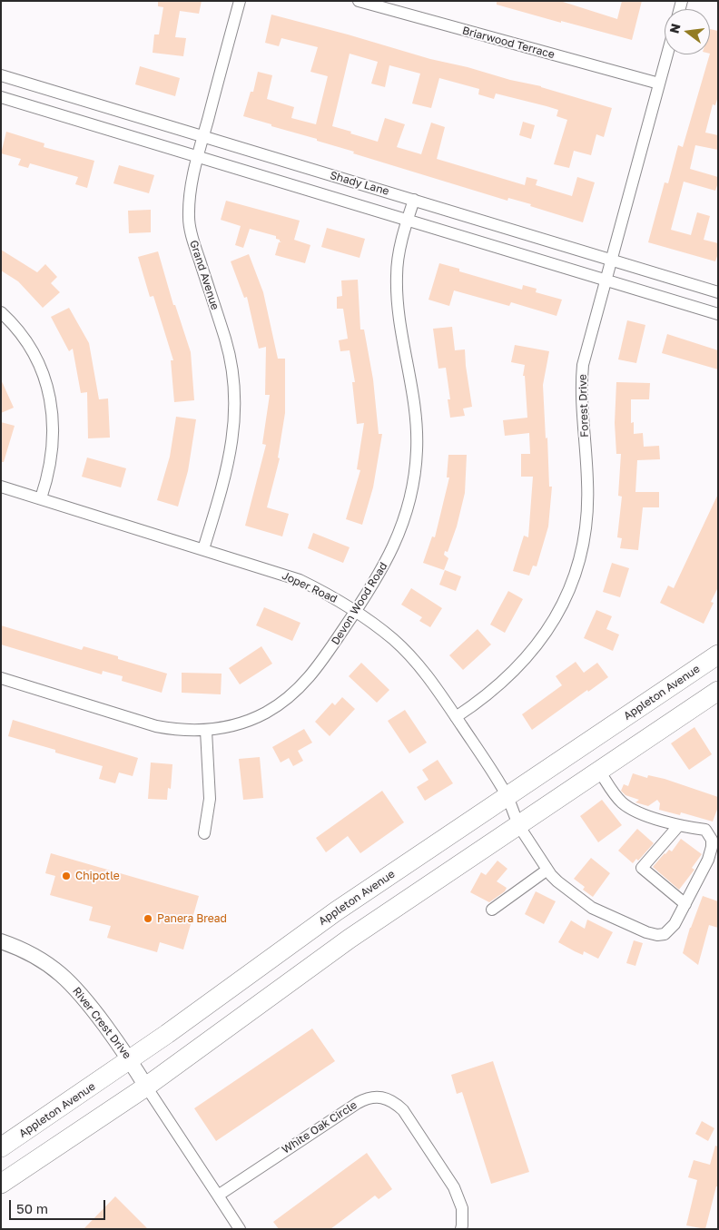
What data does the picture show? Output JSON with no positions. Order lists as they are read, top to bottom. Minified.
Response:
{"streets":{"main road":["Appleton Avenue"],"street":["Briarwood Terrace","Shady Lane","Grand Avenue","Forest Drive","Joper Road","Devon Wood Road","River Crest Drive","White Oak Circle"]},"crossings":[["Briarwood Terrace","Forest Drive"],["Shady Lane","Grand Avenue"],["Shady Lane","Forest Drive"],["Shady Lane","Devon Wood Road"],["Grand Avenue","Joper Road"],["Forest Drive","Joper Road"],["Joper Road","Devon Wood Road"],["Joper Road","Appleton Avenue"],["Appleton Avenue","River Crest Drive"]],"places":["Chipotle","Panera Bread"],"scale_bar":"50 m","north":"left"}
